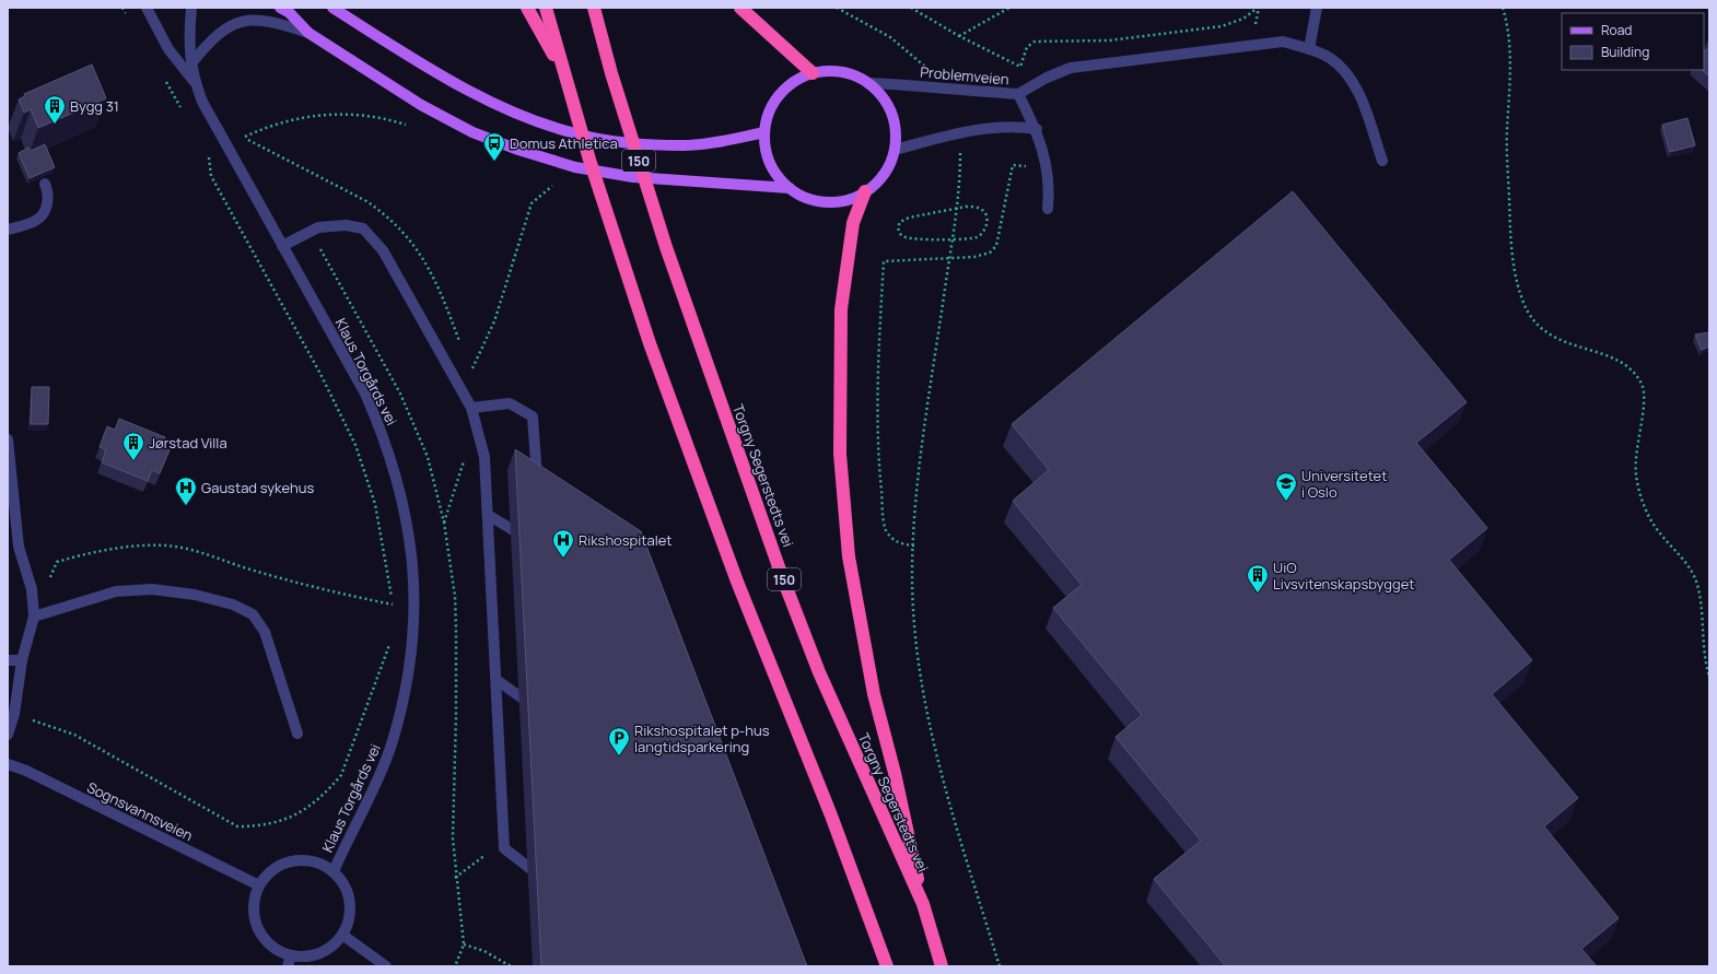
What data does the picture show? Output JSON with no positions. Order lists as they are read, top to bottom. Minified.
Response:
{"streets":{"highway":["150","Torgny Segerstedts vei"],"street":["Problemveien","Klaus Torgårds vei","Sognsvannsveien"]},"crossings":[["Klaus Torgårds vei","Sognsvannsveien"]],"places":{"building":["Bygg 31","Jørstad Villa","UiO Livsvitenskapsbygget"],"bus stop":["Domus Athletica"],"school or university":["Universitetet i Oslo"],"hospital":["Gaustad sykehus","Rikshospitalet"],"parking":["Rikshospitalet p-hus langtidsparkering"]},"legend":["Road","Building"]}
